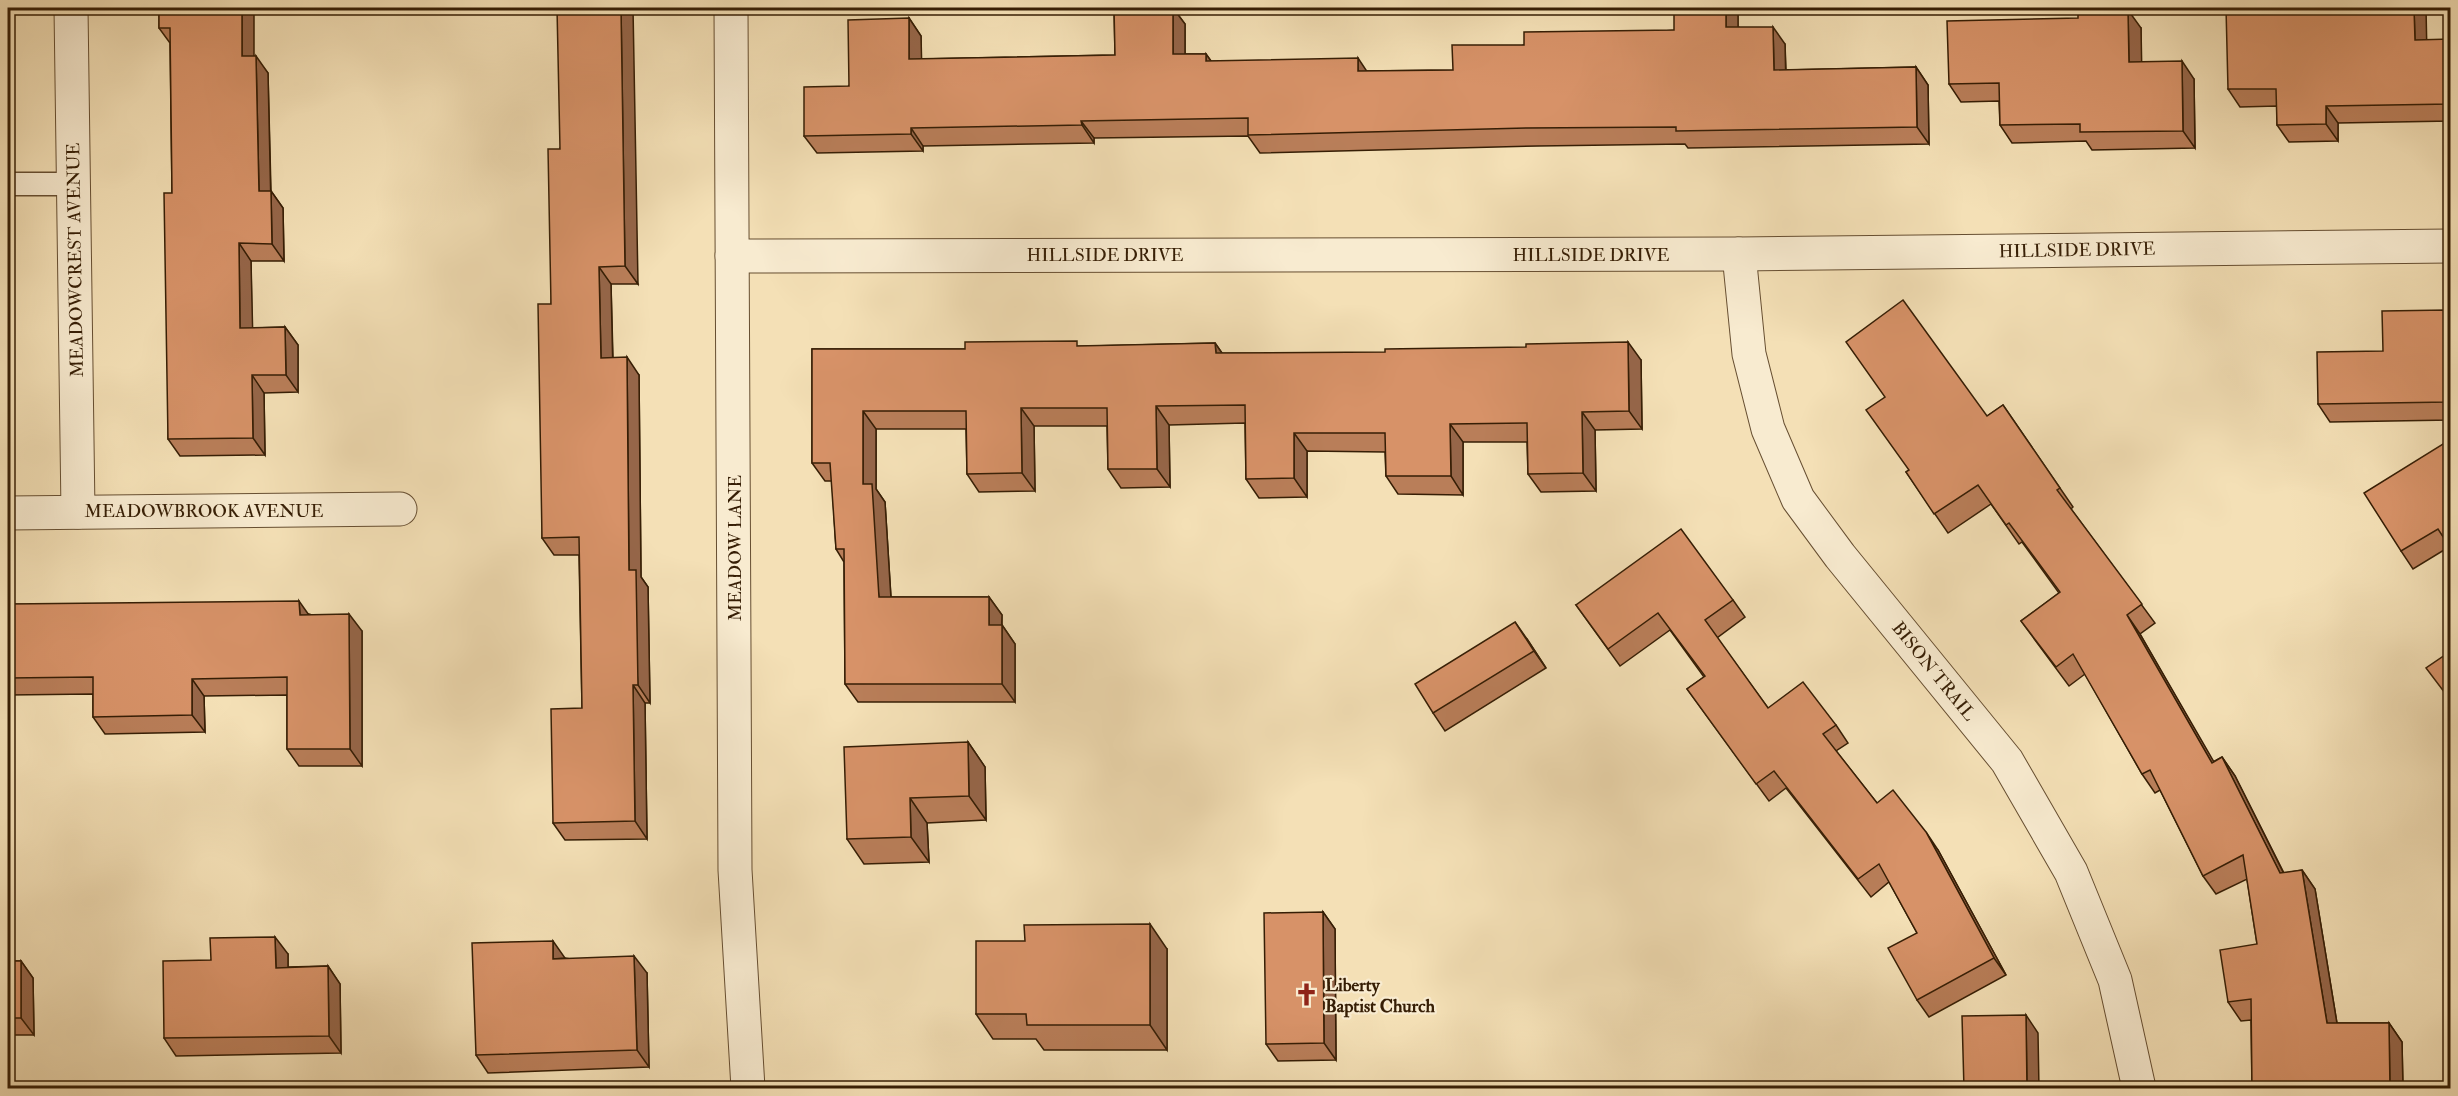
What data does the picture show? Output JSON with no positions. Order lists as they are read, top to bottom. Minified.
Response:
{"streets":{"street":["HILLSIDE DRIVE","MEADOWCREST AVENUE","MEADOWBROOK AVENUE","MEADOW LANE","BISON TRAIL"]},"crossings":[["HILLSIDE DRIVE","MEADOW LANE"],["HILLSIDE DRIVE","BISON TRAIL"],["MEADOWCREST AVENUE","MEADOWBROOK AVENUE"]],"places":{"church":["Liberty Baptist Church"]}}
